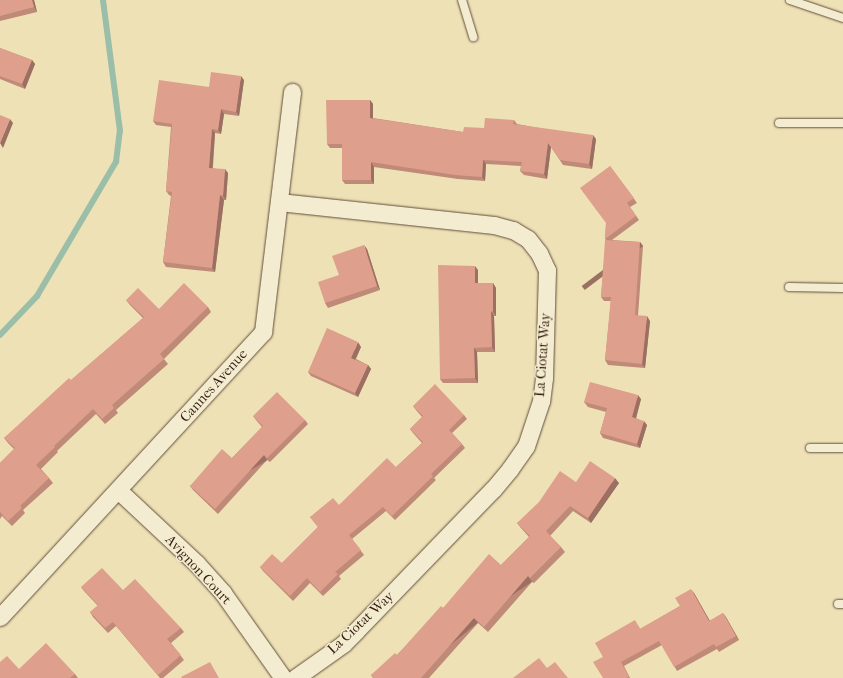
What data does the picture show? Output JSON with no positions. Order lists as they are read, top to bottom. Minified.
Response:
{"streets":{"street":["La Ciotat Way","Cannes Avenue","Avignon Court"]},"crossings":[["La Ciotat Way","Cannes Avenue"],["Cannes Avenue","Avignon Court"]]}
